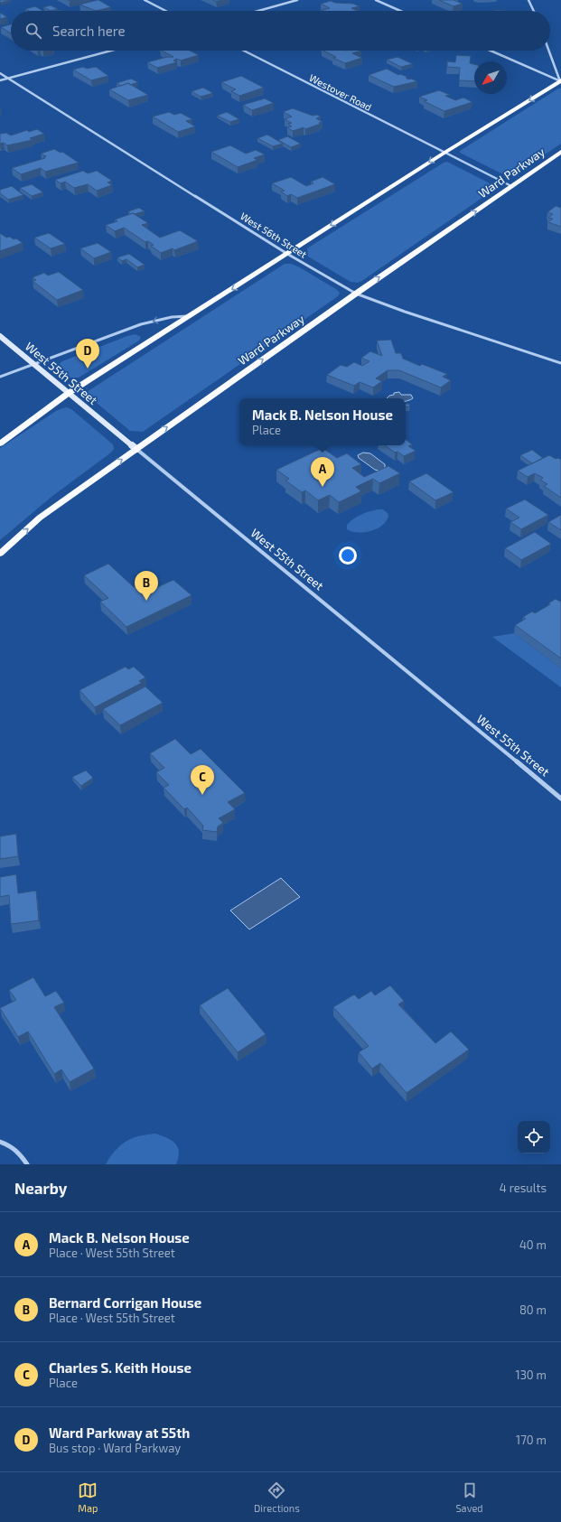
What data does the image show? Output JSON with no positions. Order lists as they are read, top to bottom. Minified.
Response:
{"streets":{"main road":["Ward Parkway","West 55th Street"],"street":["Westover Road","West 56th Street"]},"crossings":[["Westover Road","Ward Parkway"],["Ward Parkway","West 56th Street"],["Ward Parkway","West 55th Street"]],"north":"bottom left","page":{"search":"Search here","pins":["D","A","B","C"],"popup":["Mack B. Nelson House","Place"],"heading":["Nearby","4 results"],"list":[{"mark":"A","name":"Mack B. Nelson House","note":"Place · West 55th Street","value":"40 m"},{"mark":"B","name":"Bernard Corrigan House","note":"Place · West 55th Street","value":"80 m"},{"mark":"C","name":"Charles S. Keith House","note":"Place","value":"130 m"},{"mark":"D","name":"Ward Parkway at 55th","note":"Bus stop · Ward Parkway","value":"170 m"}],"nav":["Map","Directions","Saved"]}}
